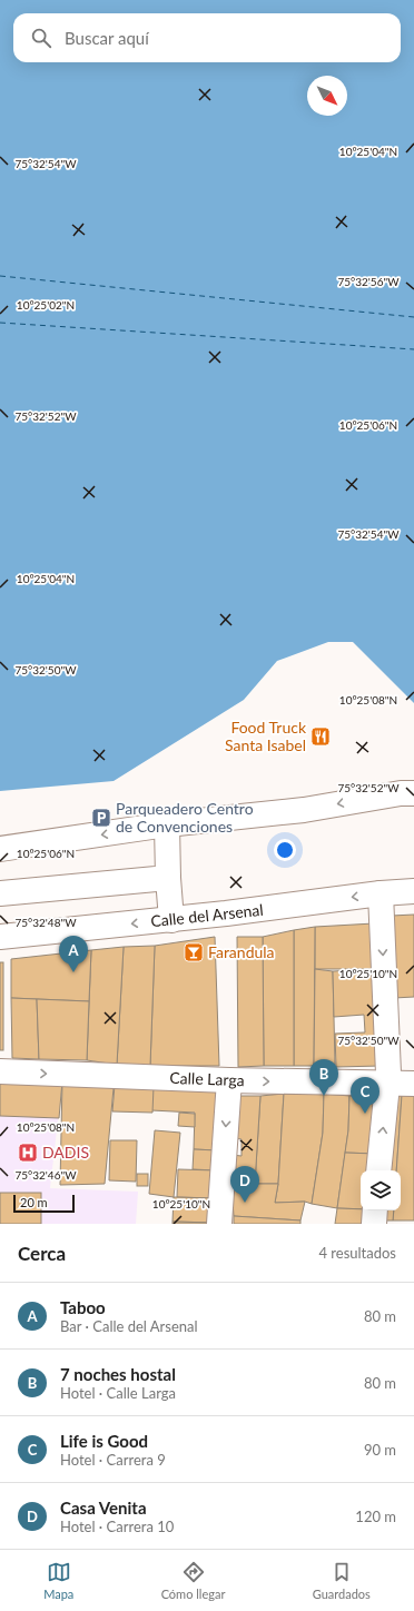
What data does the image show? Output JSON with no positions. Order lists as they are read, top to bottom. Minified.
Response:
{"streets":{"main road":["Calle del Arsenal","Calle Larga"]},"places":{"restaurant":["Food Truck Santa Isabel"],"parking":["Parqueadero Centro de Convenciones"],"bar":["Farandula"],"hospital":["DADIS"]},"scale_bar":"20 m","north":"bottom right","page":{"search":"Buscar aquí","pins":["A","B","C","D"],"scale":"20 m","heading":["Cerca","4 resultados"],"list":[{"mark":"A","name":"Taboo","note":"Bar · Calle del Arsenal","value":"80 m"},{"mark":"B","name":"7 noches hostal","note":"Hotel · Calle Larga","value":"80 m"},{"mark":"C","name":"Life is Good","note":"Hotel · Carrera 9","value":"90 m"},{"mark":"D","name":"Casa Venita","note":"Hotel · Carrera 10","value":"120 m"}],"nav":["Mapa","Cómo llegar","Guardados"]},"coordinates":["10°25'04\"N","75°32'54\"W","75°32'56\"W","10°25'02\"N","75°32'52\"W","10°25'06\"N","75°32'50\"W","10°25'08\"N","75°32'48\"W","10°25'10\"N","75°32'46\"W"]}
